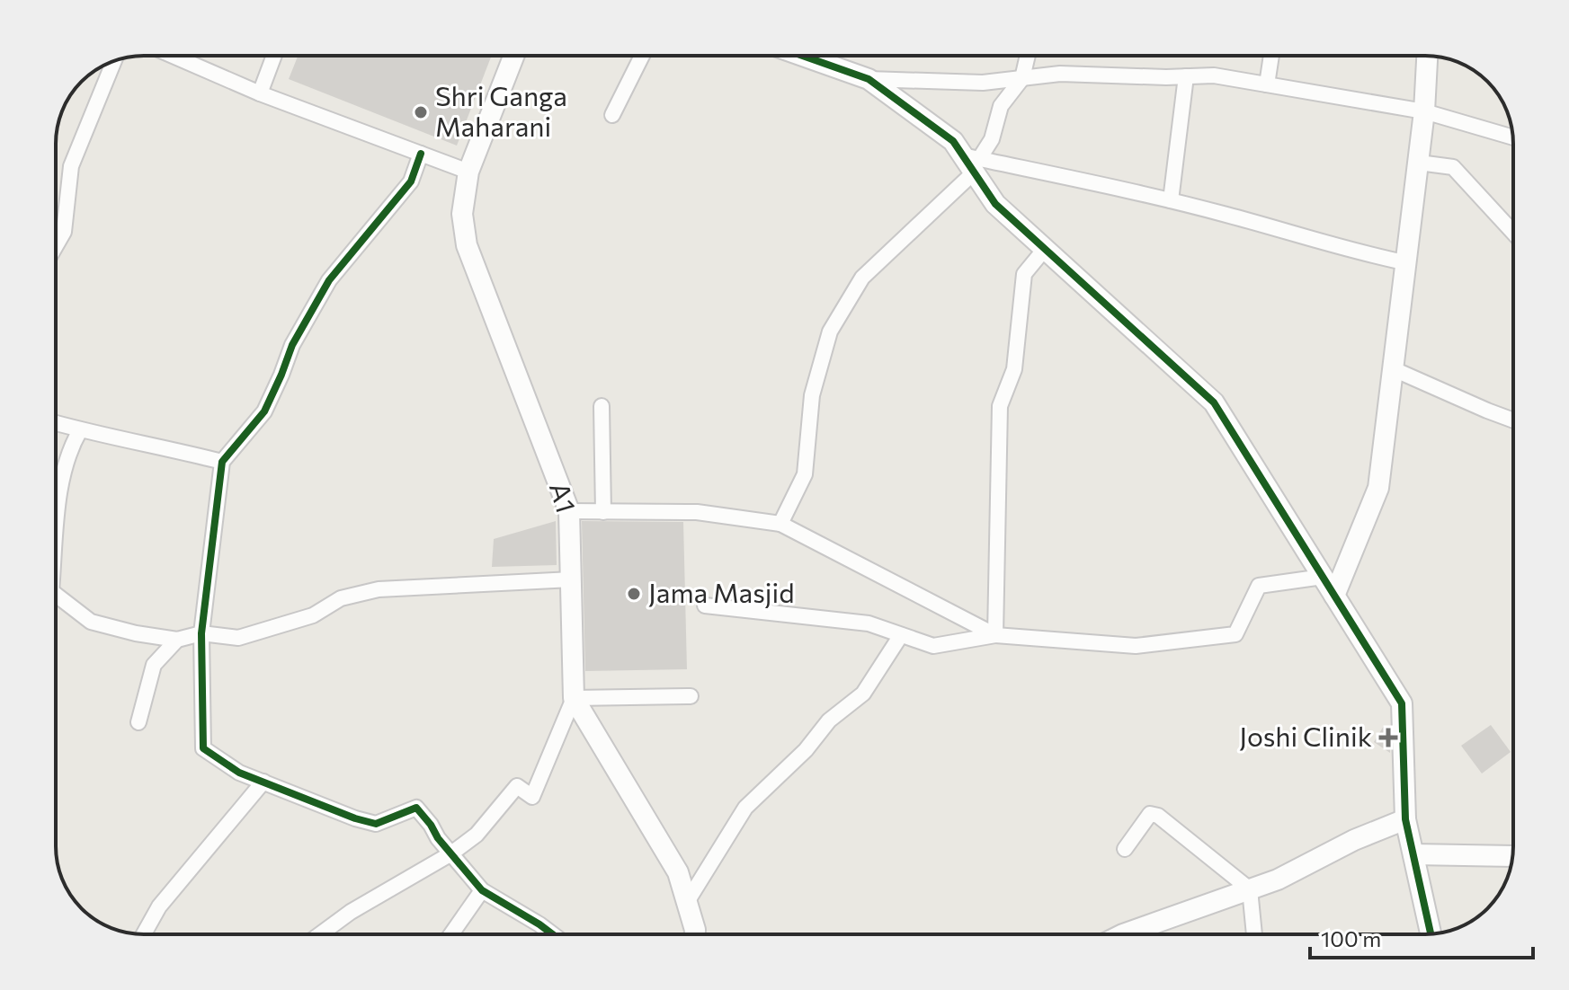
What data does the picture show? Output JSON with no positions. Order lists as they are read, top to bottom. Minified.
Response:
{"streets":{"street":["A1"]},"places":{"other":["Shri Ganga Maharani","Jama Masjid"],"health":["Joshi Clinik"]},"scale_bar":"100 m"}
